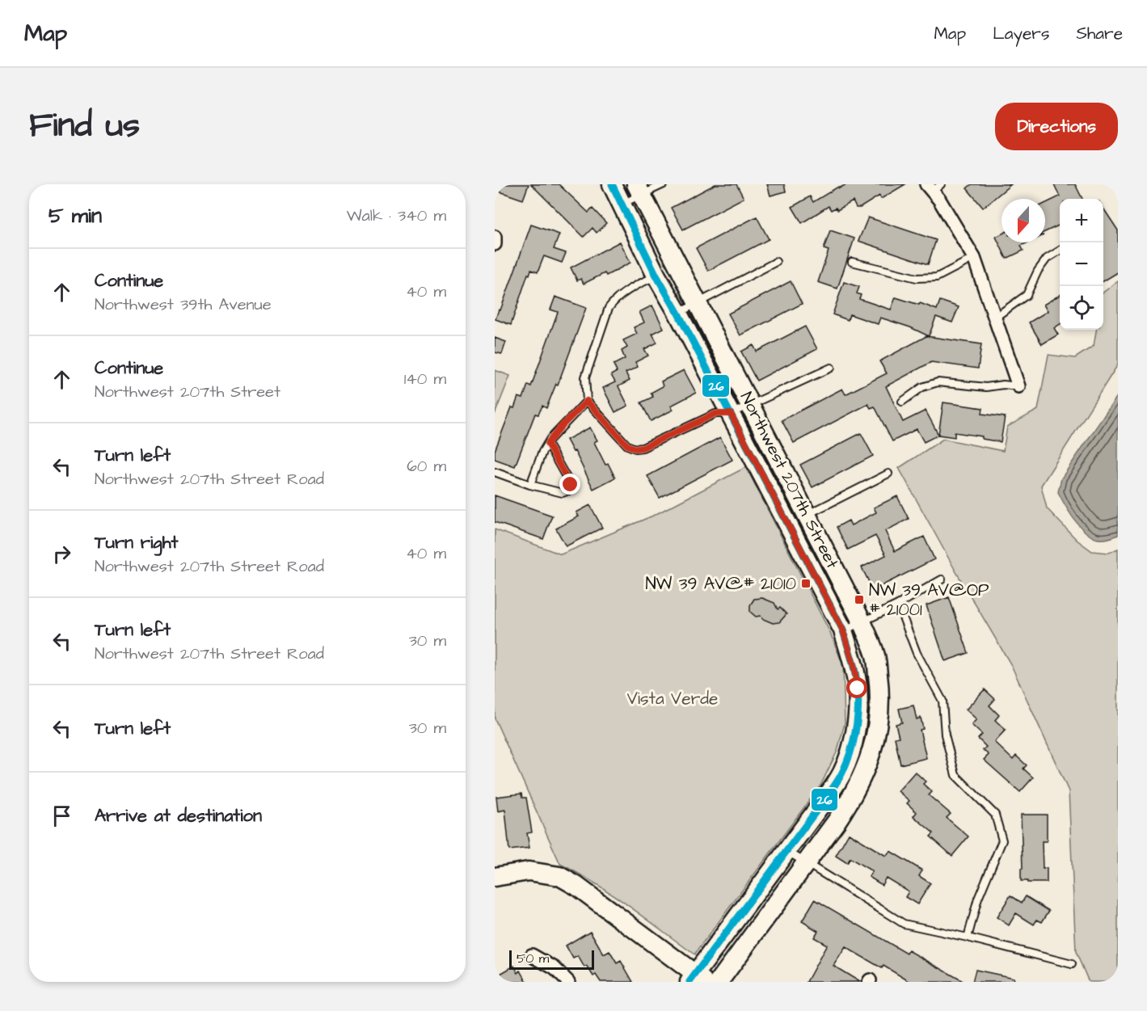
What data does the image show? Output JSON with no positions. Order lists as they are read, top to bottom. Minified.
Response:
{"streets":{"street":["Northwest 207th Street"]},"parks":["Vista Verde"],"places":{"transit":["NW 39 AV@# 21010","NW 39 AV@OP # 21001"]},"lines":["transit line 26"],"scale_bar":"50 m","north":"bottom","page":{"header":"Map","nav":["Map","Layers","Share"],"title":"Find us","buttons":"Directions","heading":["5 min","Walk · 340 m"],"map_buttons":["+","−"],"list":[["Continue","Northwest 39th Avenue","40 m"],["Continue","Northwest 207th Street","140 m"],["Turn left","Northwest 207th Street Road","60 m"],["Turn right","Northwest 207th Street Road","40 m"],["Turn left","Northwest 207th Street Road","30 m"],["Turn left","30 m"],"Arrive at destination"],"scale":"50 m"}}
